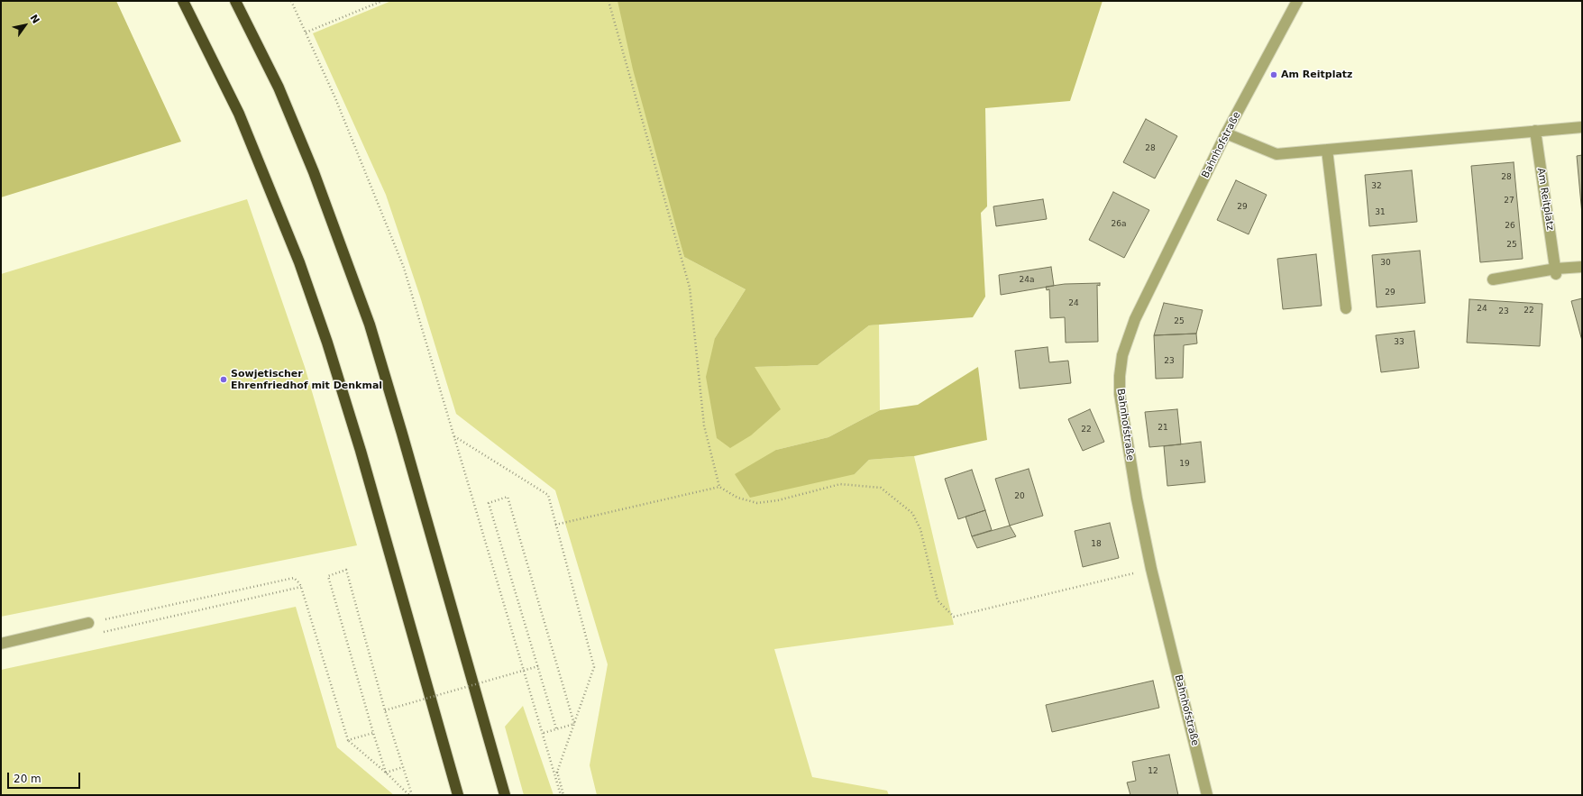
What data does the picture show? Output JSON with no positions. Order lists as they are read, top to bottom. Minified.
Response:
{"streets":{"street":["Bahnhofstraße","Am Reitplatz"]},"places":["Am Reitplatz","Sowjetischer Ehrenfriedhof mit Denkmal"],"house_numbers":["28","28","32","27","29","31","26a","26","25","30","24a","29","24","24","22","23","25","33","23","21","22","19","20","18","12"],"scale_bar":"20 m","north":"top right"}
